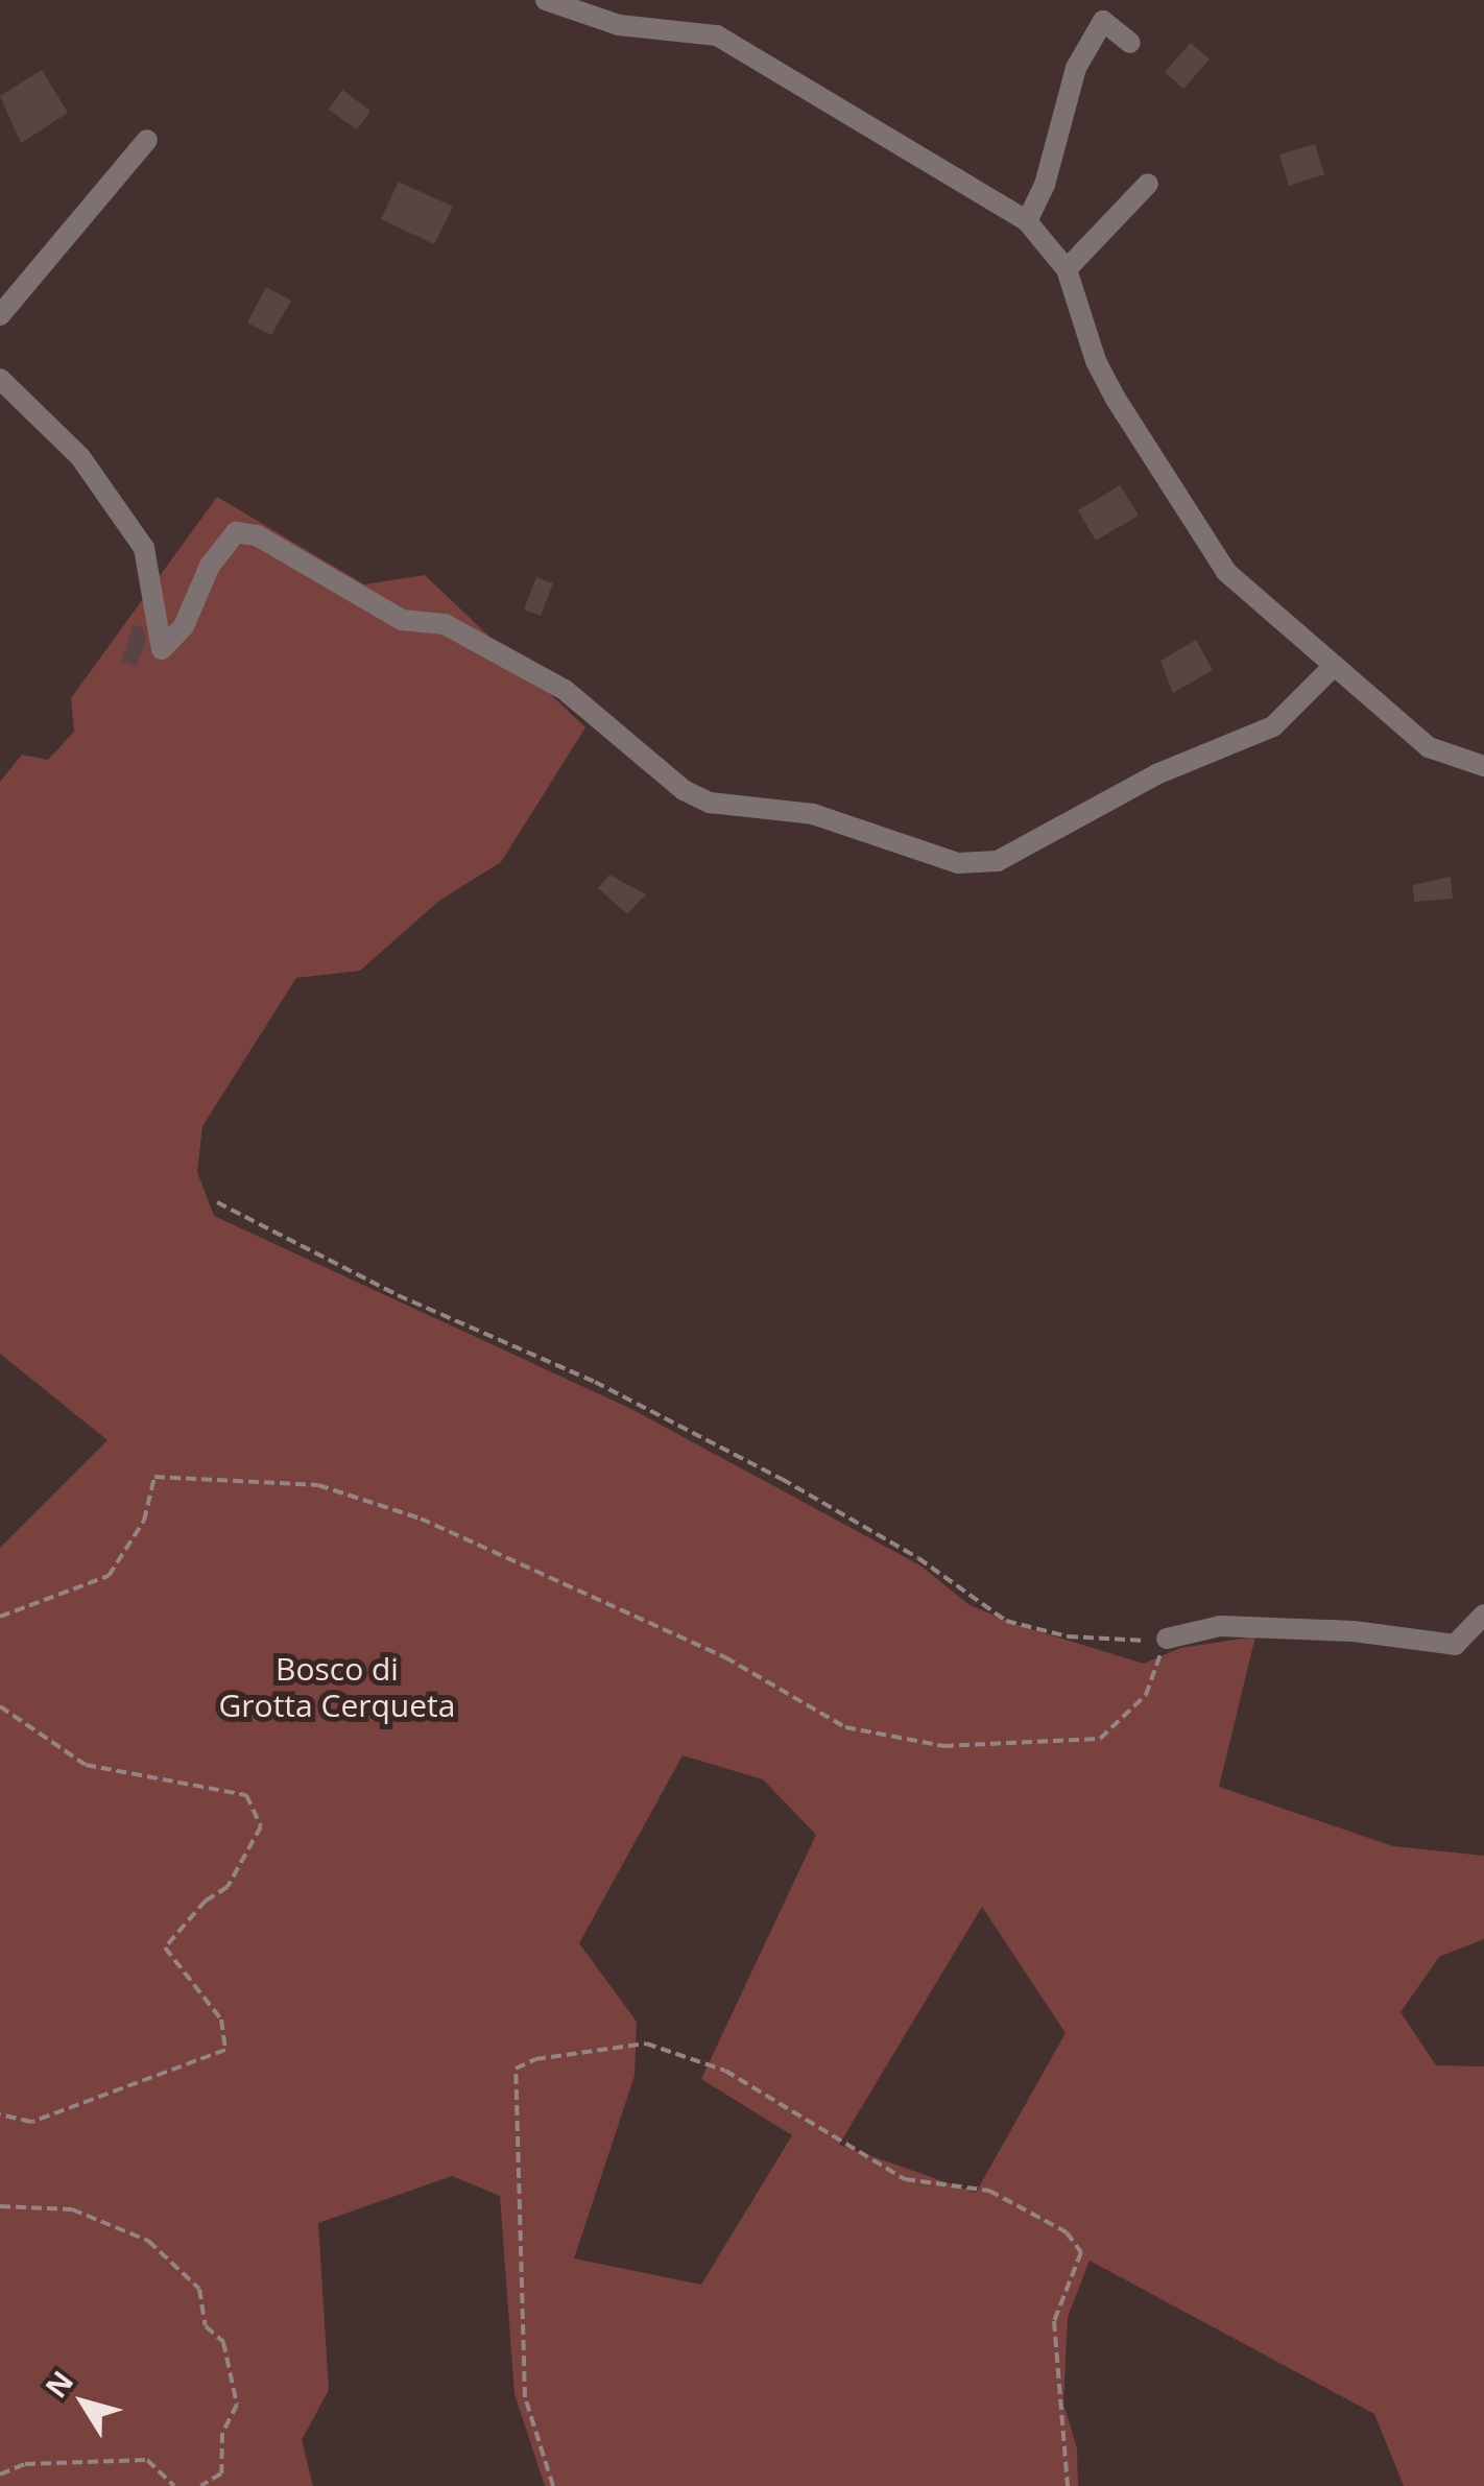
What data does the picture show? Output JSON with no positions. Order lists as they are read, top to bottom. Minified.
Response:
{"parks":["Bosco di Grotta Cerqueta"],"north":"top left"}
